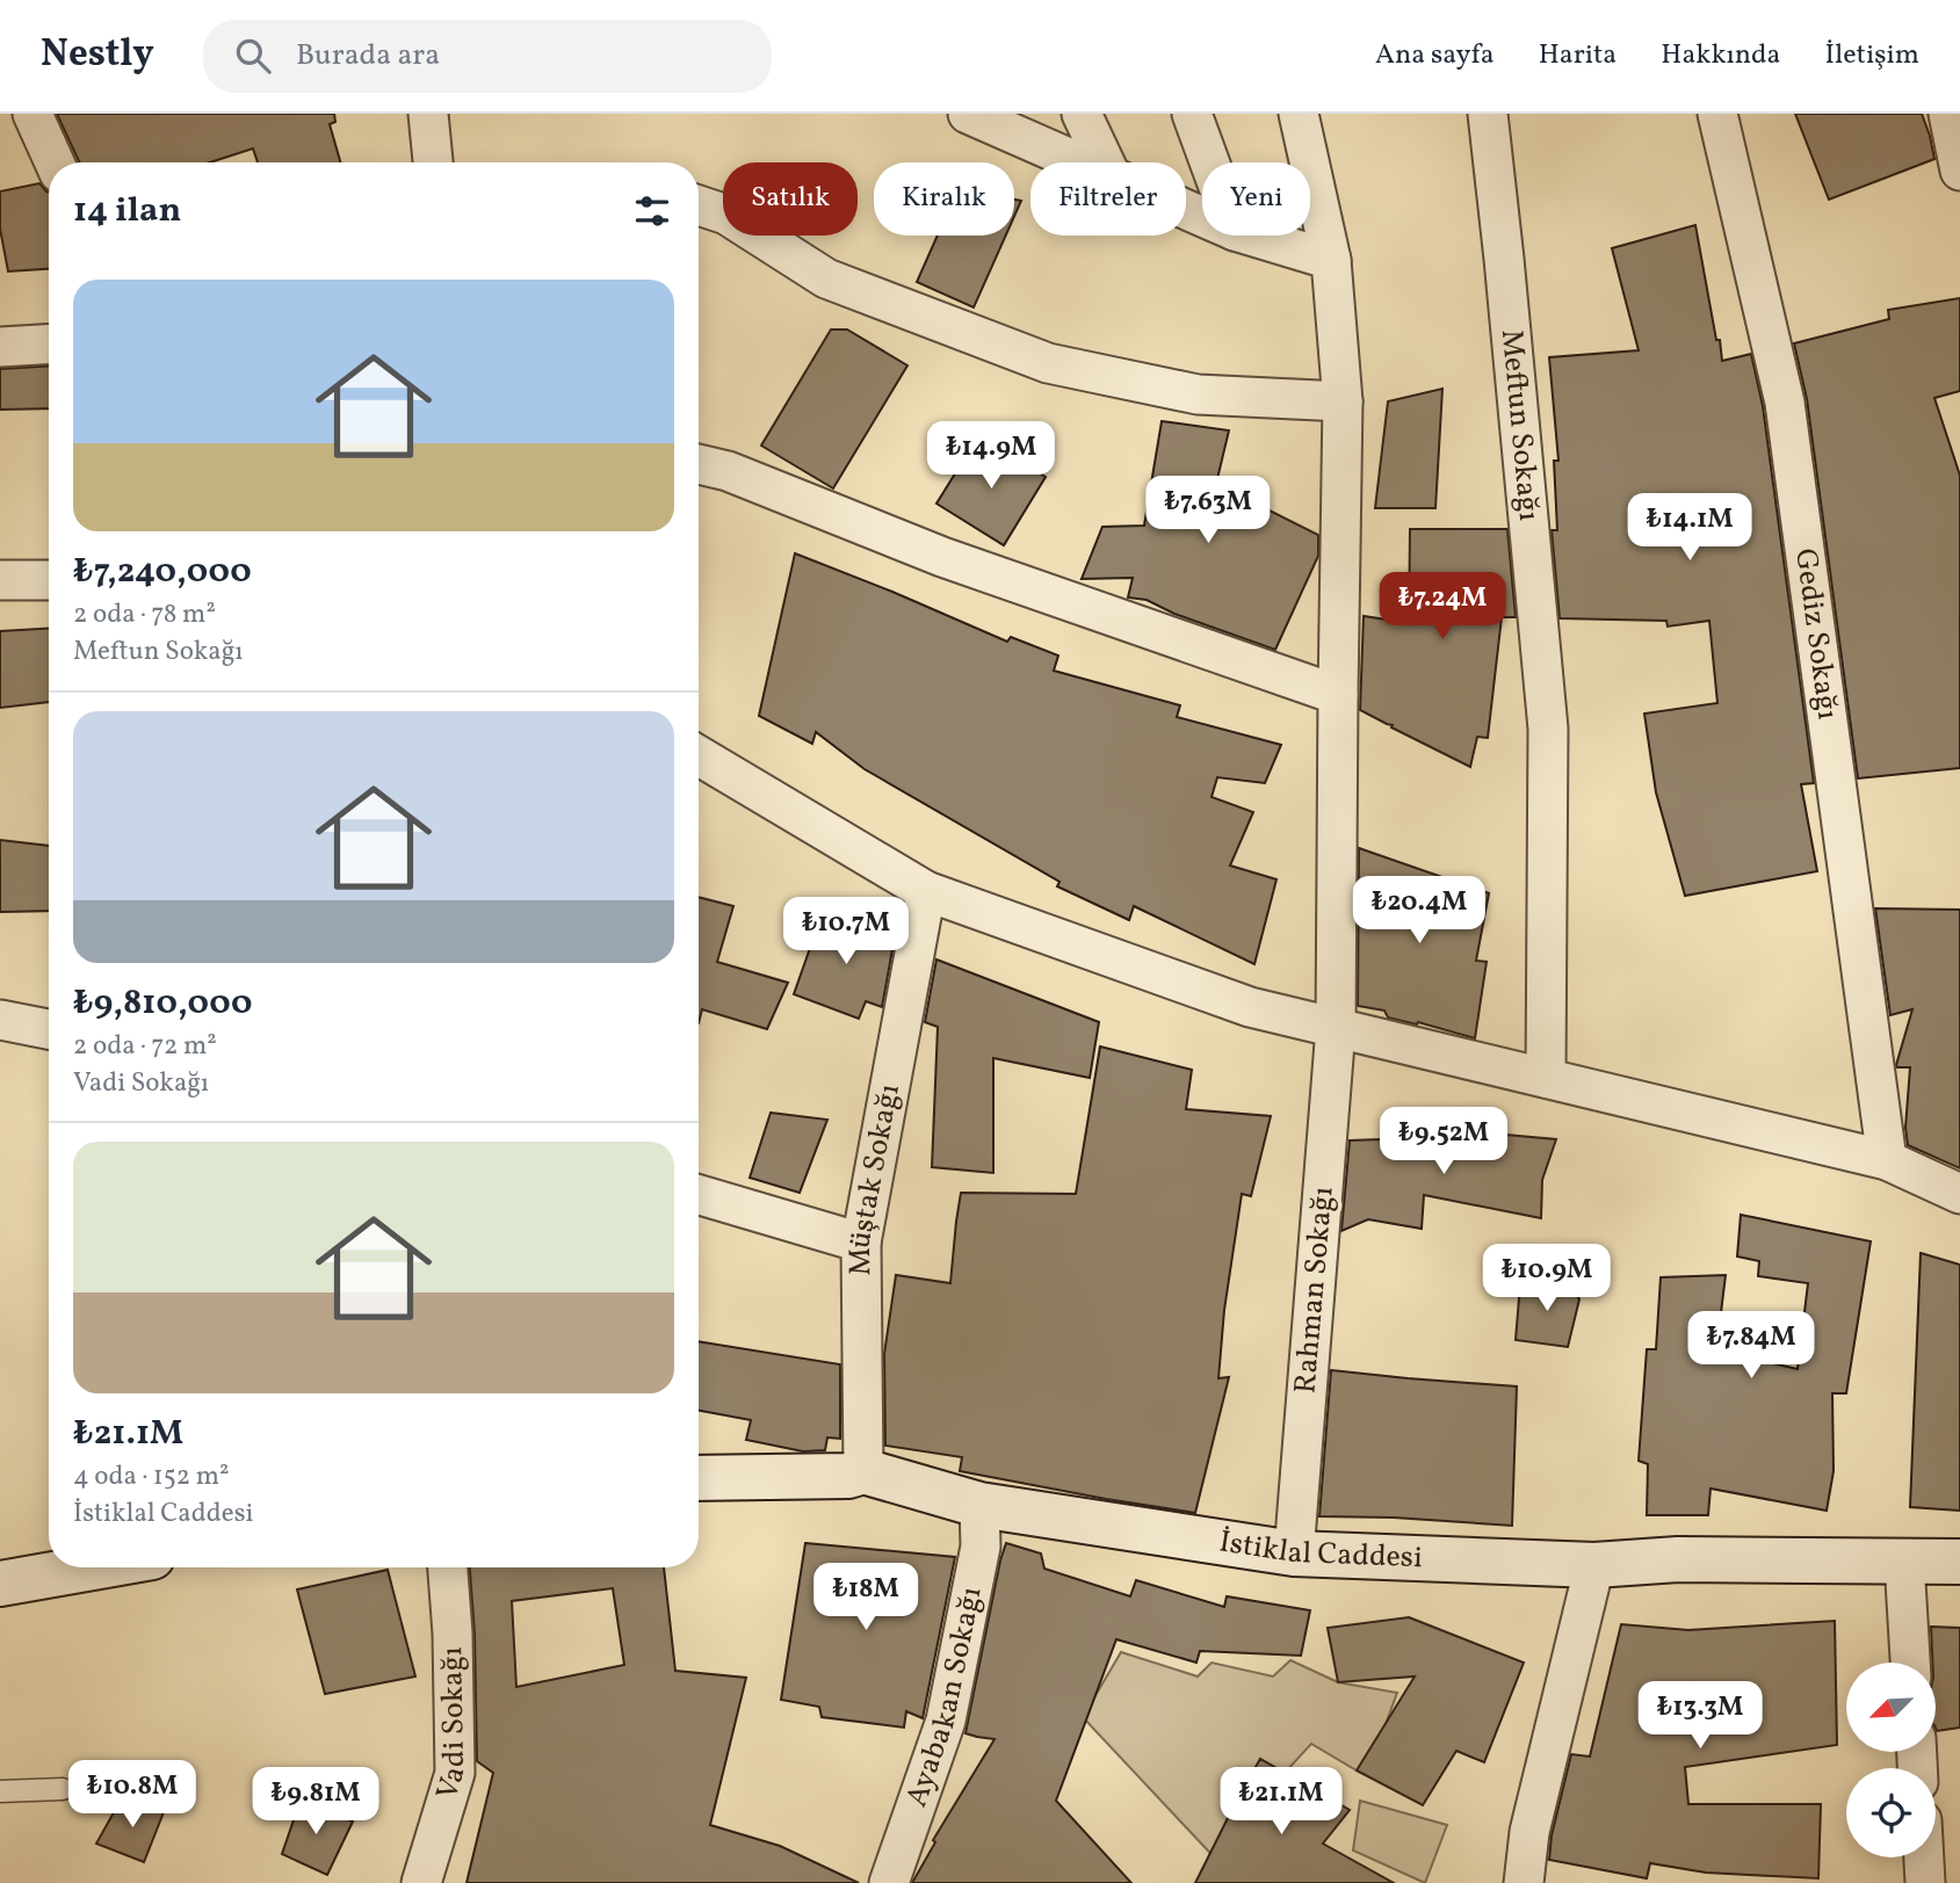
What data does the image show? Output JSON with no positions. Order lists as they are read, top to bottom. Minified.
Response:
{"streets":{"street":["Meftun Sokağı","Gediz Sokağı","Müştak Sokağı","Rahman Sokağı","İstiklal Caddesi","Ayabakan Sokağı","Vadi Sokağı"]},"crossings":[["Müştak Sokağı","İstiklal Caddesi"],["Rahman Sokağı","İstiklal Caddesi"],["İstiklal Caddesi","Ayabakan Sokağı"]],"north":"bottom left","page":{"header":"Nestly","search":"Burada ara","nav":["Ana sayfa","Harita","Hakkında","İletişim"],"chip":["Satılık","Kiralık","Filtreler","Yeni"],"heading":"14 ilan","list":[{"name":"₺7,240,000","note":"2 oda · 78 m² · Meftun Sokağı"},{"name":"₺9,810,000","note":"2 oda · 72 m² · Vadi Sokağı"},{"name":"₺21.1M","note":"4 oda · 152 m² · İstiklal Caddesi"}],"price":["₺14.9M","₺7.63M","₺14.1M","₺7.24M","₺20.4M","₺10.7M","₺9.52M","₺10.9M","₺7.84M","₺18M","₺13.3M","₺10.8M","₺9.81M","₺21.1M"]}}
